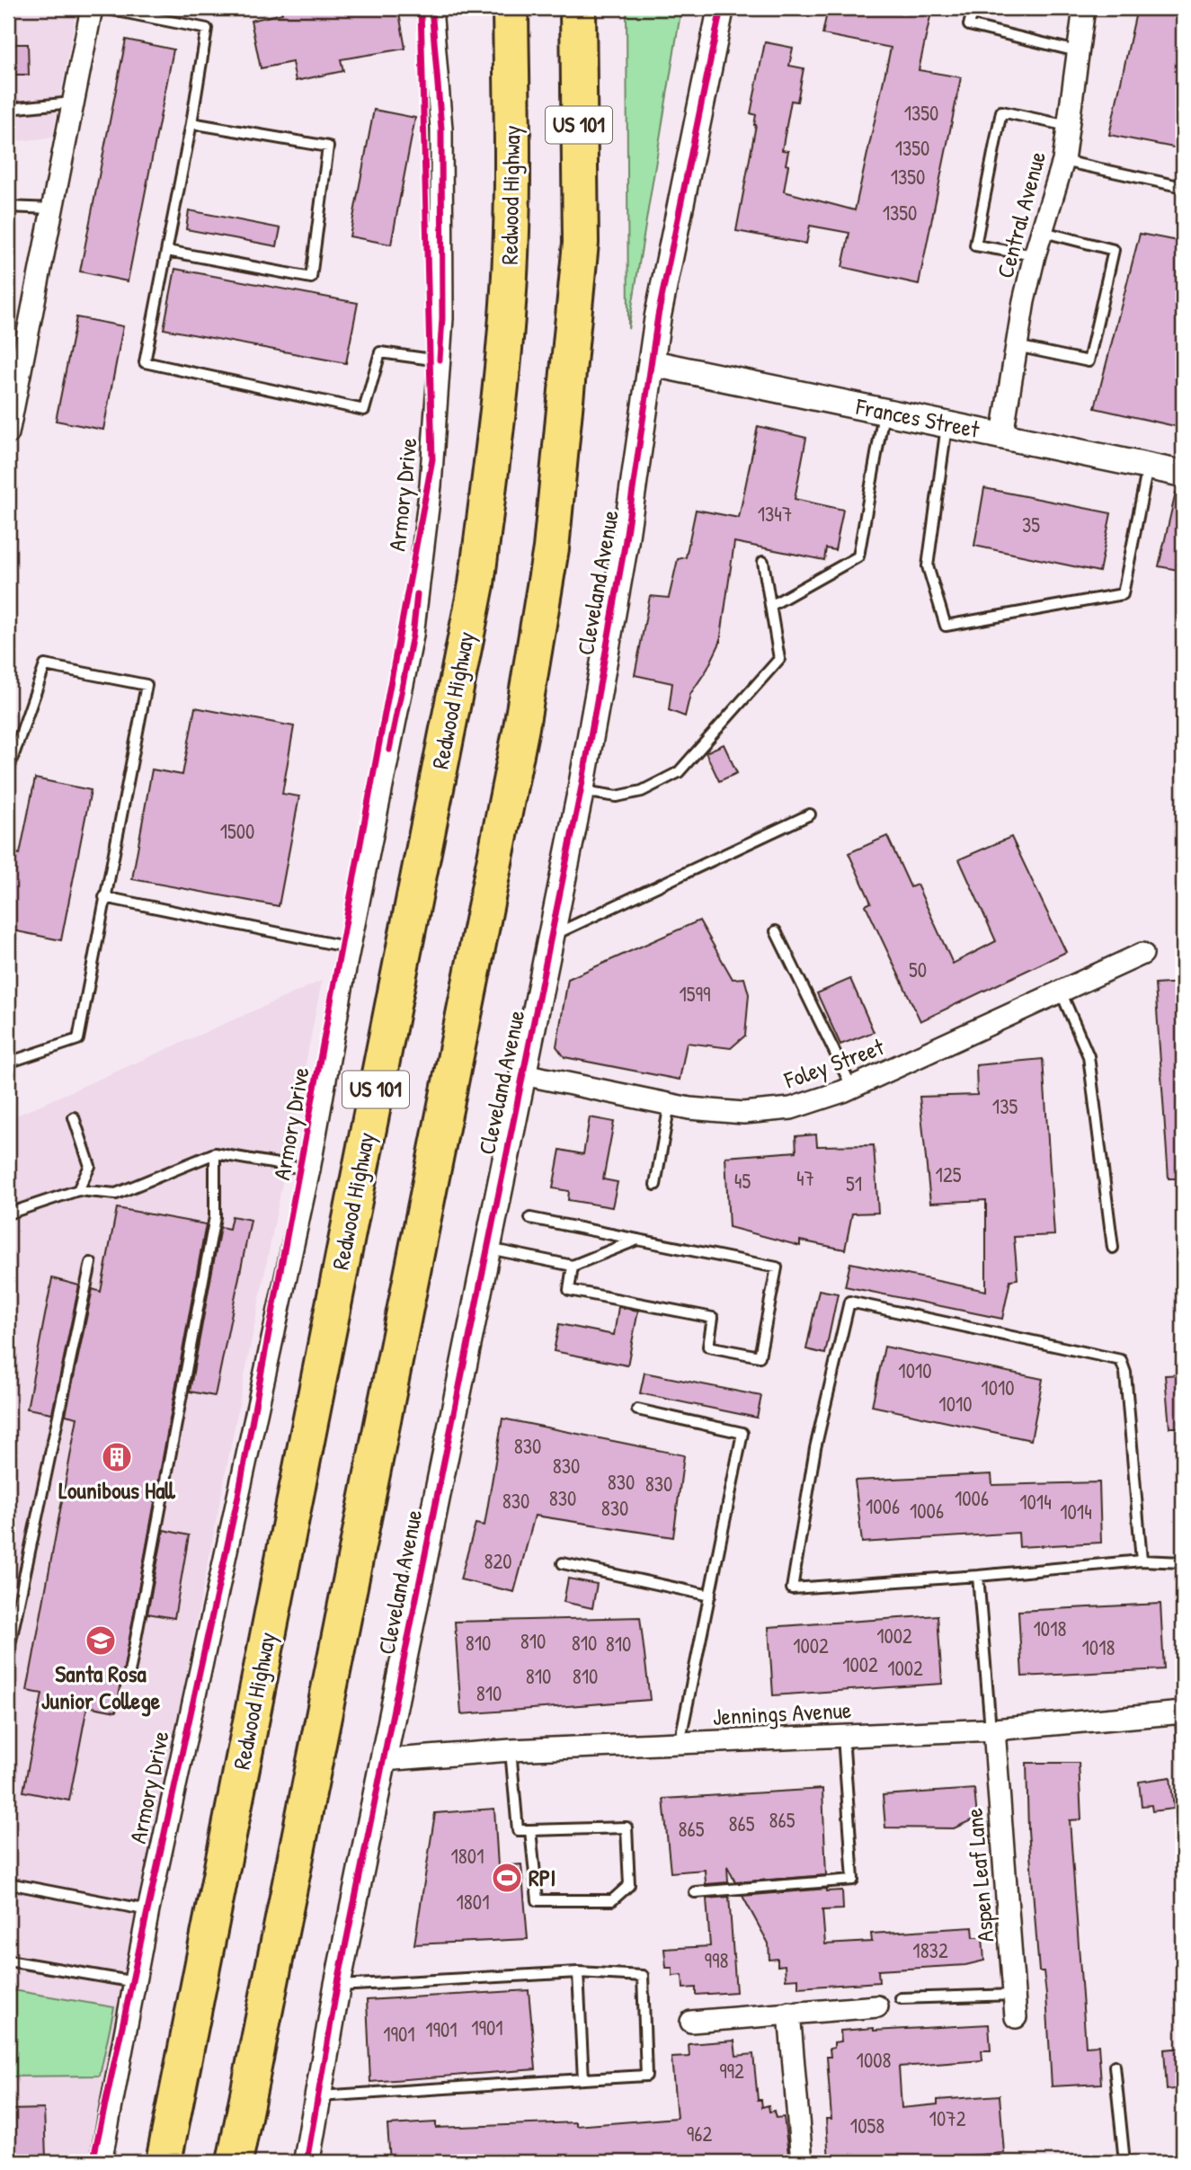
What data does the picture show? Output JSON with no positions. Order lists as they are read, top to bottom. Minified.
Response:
{"streets":{"highway":["US 101","Redwood Highway"],"street":["Central Avenue","Frances Street","Armory Drive","Cleveland Avenue","Foley Street","Jennings Avenue","Aspen Leaf Lane"]},"crossings":[["Central Avenue","Frances Street"],["Frances Street","Cleveland Avenue"],["Cleveland Avenue","Foley Street"],["Cleveland Avenue","Jennings Avenue"],["Jennings Avenue","Aspen Leaf Lane"]],"places":{"building":["Lounibous Hall"],"school or university":["Santa Rosa Junior College"],"sports":["RPI"]},"house_numbers":["1350","1350","1350","1350","1347","35","1500","50","1599","135","125","47","45","51","1010","1010","1010","830","830","830","830","830","1006","830","1014","1006","830","1006","1014","820","1018","1002","810","810","810","810","1002","1018","1002","1002","810","810","810","865","865","865","1801","1801","1832","998","1901","1901","1901","1008","992","1072","1058","962"]}
